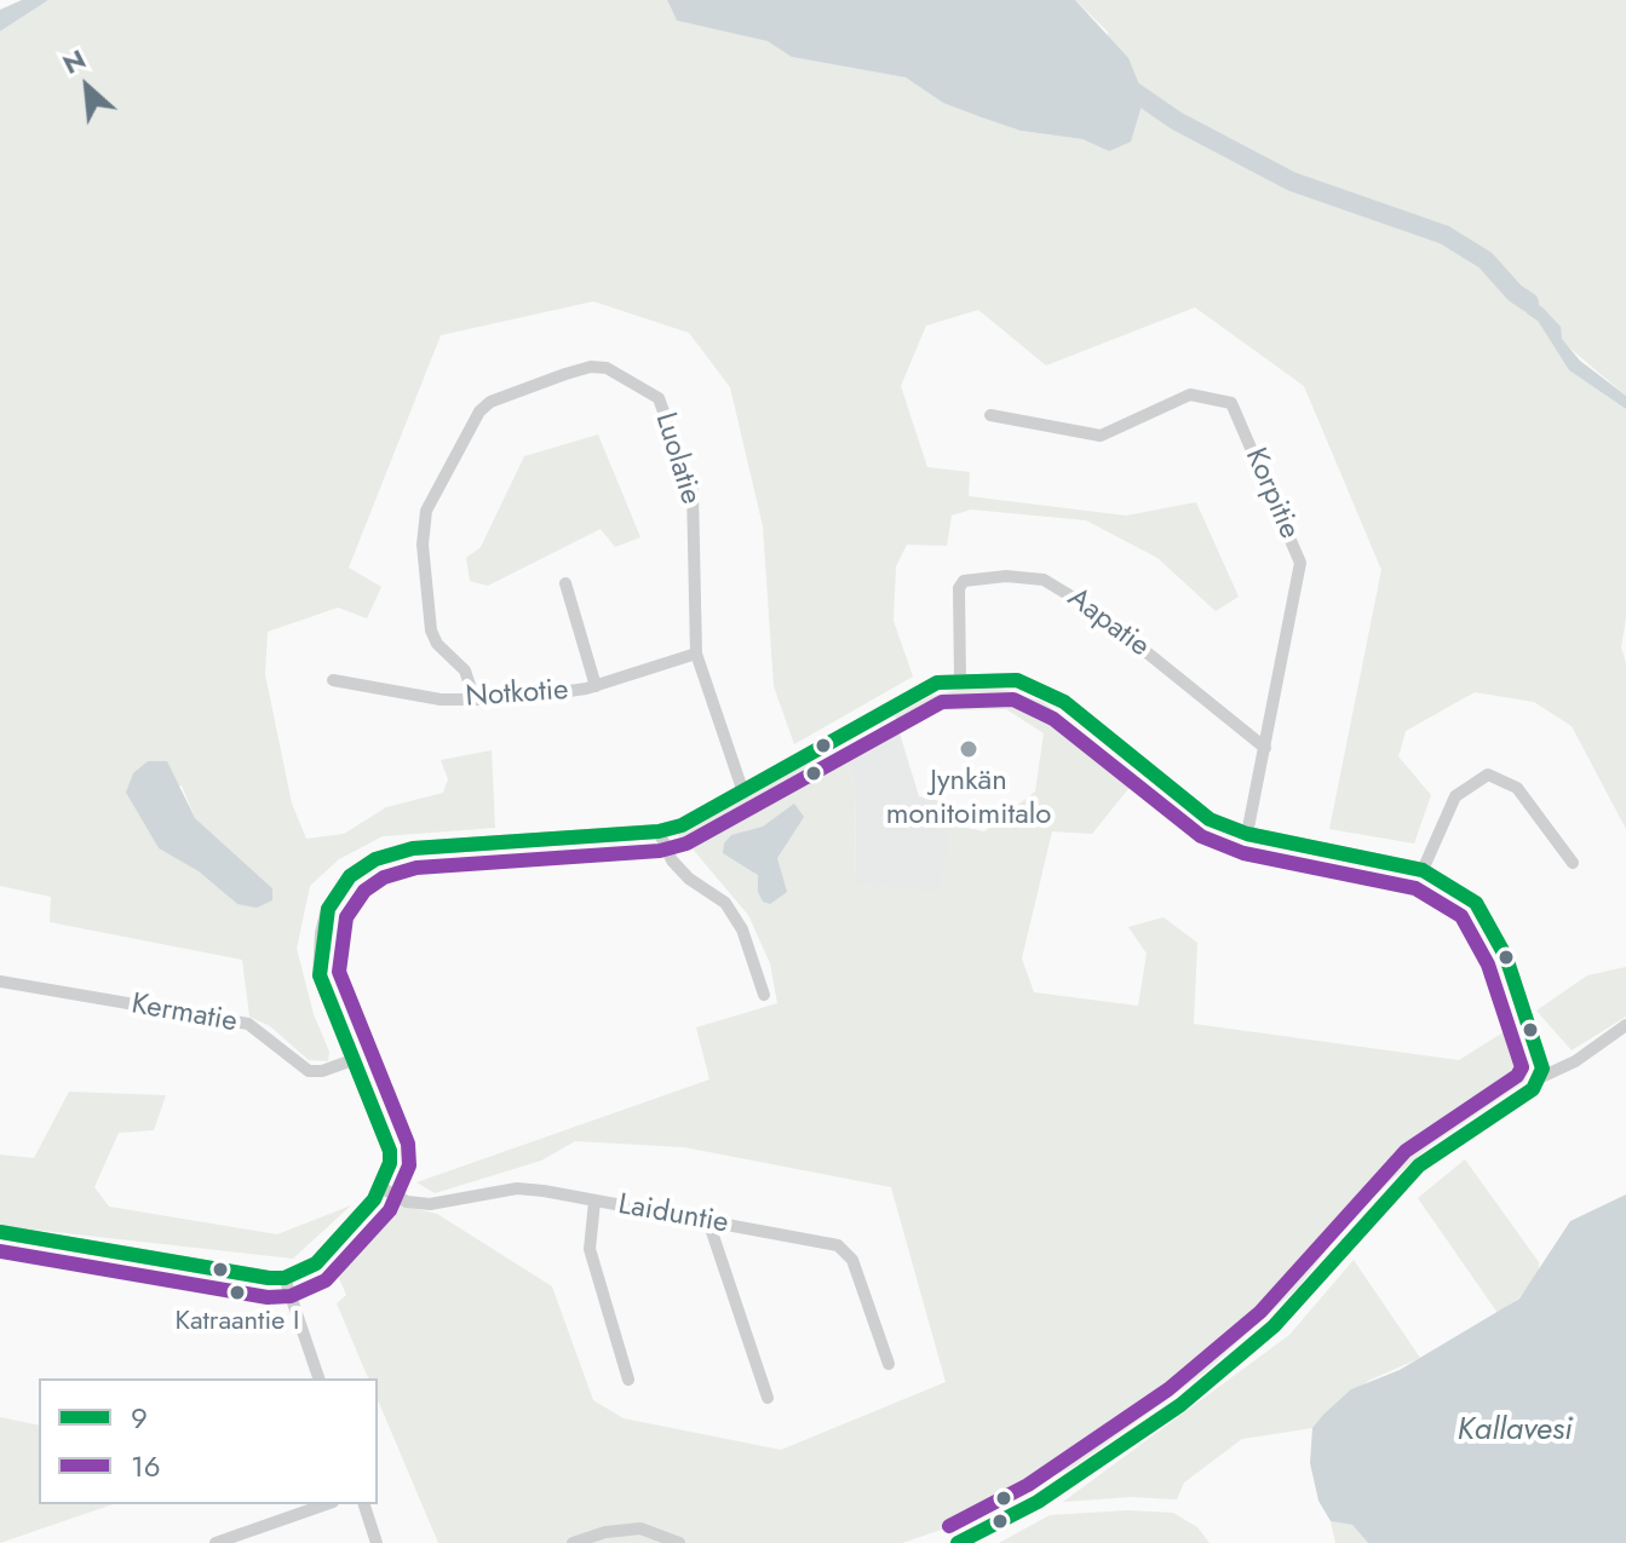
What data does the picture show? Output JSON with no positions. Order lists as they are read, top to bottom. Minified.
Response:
{"streets":{"street":["Luolatie","Korpitie","Aapatie","Notkotie","Kermatie","Laiduntie"]},"crossings":[["Luolatie","Notkotie"],["Korpitie","Aapatie"]],"water":["Kallavesi"],"places":["Jynkän monitoimitalo","Katraantie I"],"lines":["transit line 9","transit line 16"],"legend":["9","16"],"north":"top left"}
